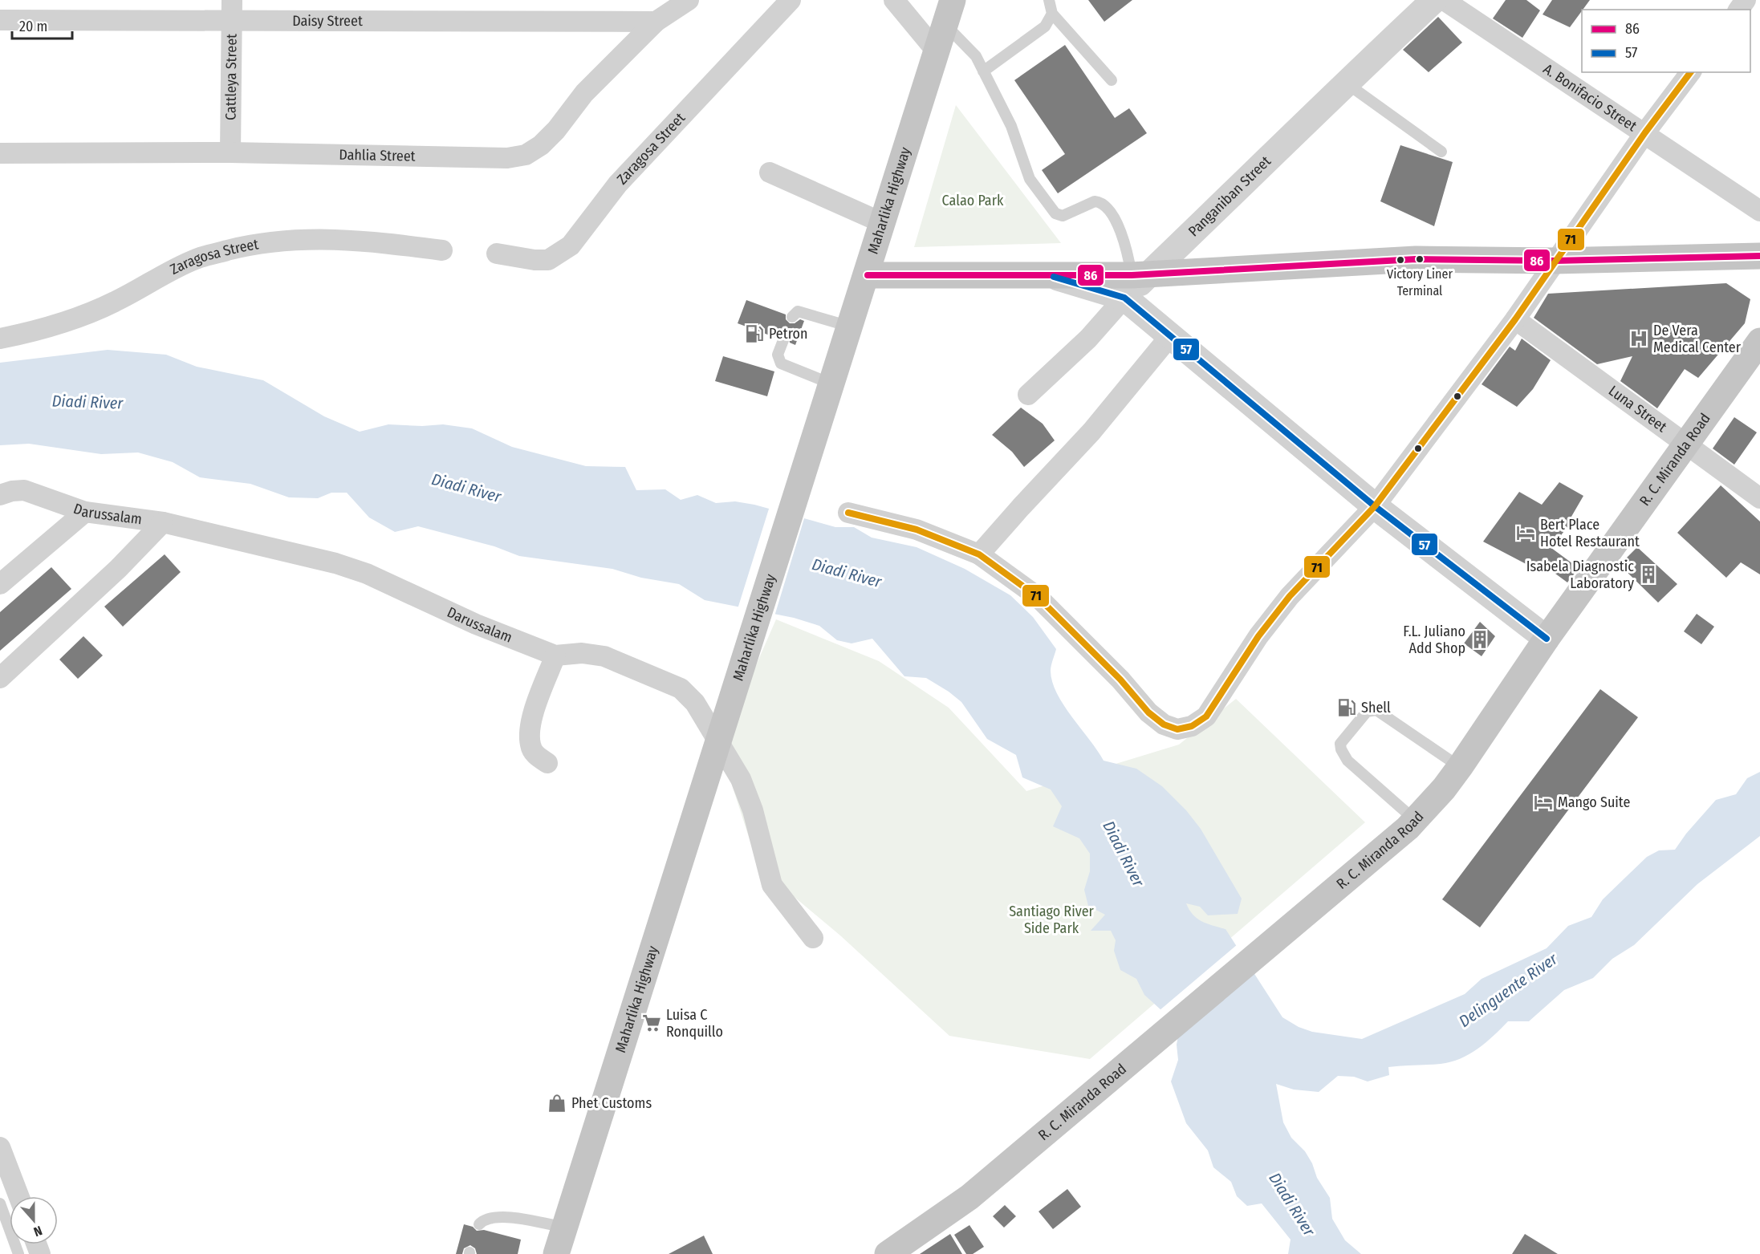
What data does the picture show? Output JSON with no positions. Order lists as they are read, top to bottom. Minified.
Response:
{"streets":{"main road":["Maharlika Highway","R. C. Miranda Road"],"street":["Daisy Street","Cattleya Street","A. Bonifacio Street","Zaragosa Street","Dahlia Street","Panganiban Street","Luna Street","Darussalam"]},"crossings":[["Daisy Street","Cattleya Street"],["Daisy Street","Dahlia Street"],["Cattleya Street","Dahlia Street"],["Luna Street","R. C. Miranda Road"]],"water":["Diadi River","Delinguente River"],"parks":["Calao Park","Santiago River Side Park"],"places":{"other":["Victory Liner Terminal"],"fuel station":["Petron","Shell"],"hospital":["De Vera Medical Center"],"hotel":["Bert Place Hotel Restaurant","Mango Suite"],"building":["Isabela Diagnostic Laboratory","F.L. Juliano Add Shop"],"supermarket":["Luisa C Ronquillo"],"shop":["Phet Customs"]},"lines":["transit line 71","transit line 86","transit line 57"],"legend":["86","57"],"scale_bar":"20 m","north":"bottom"}
